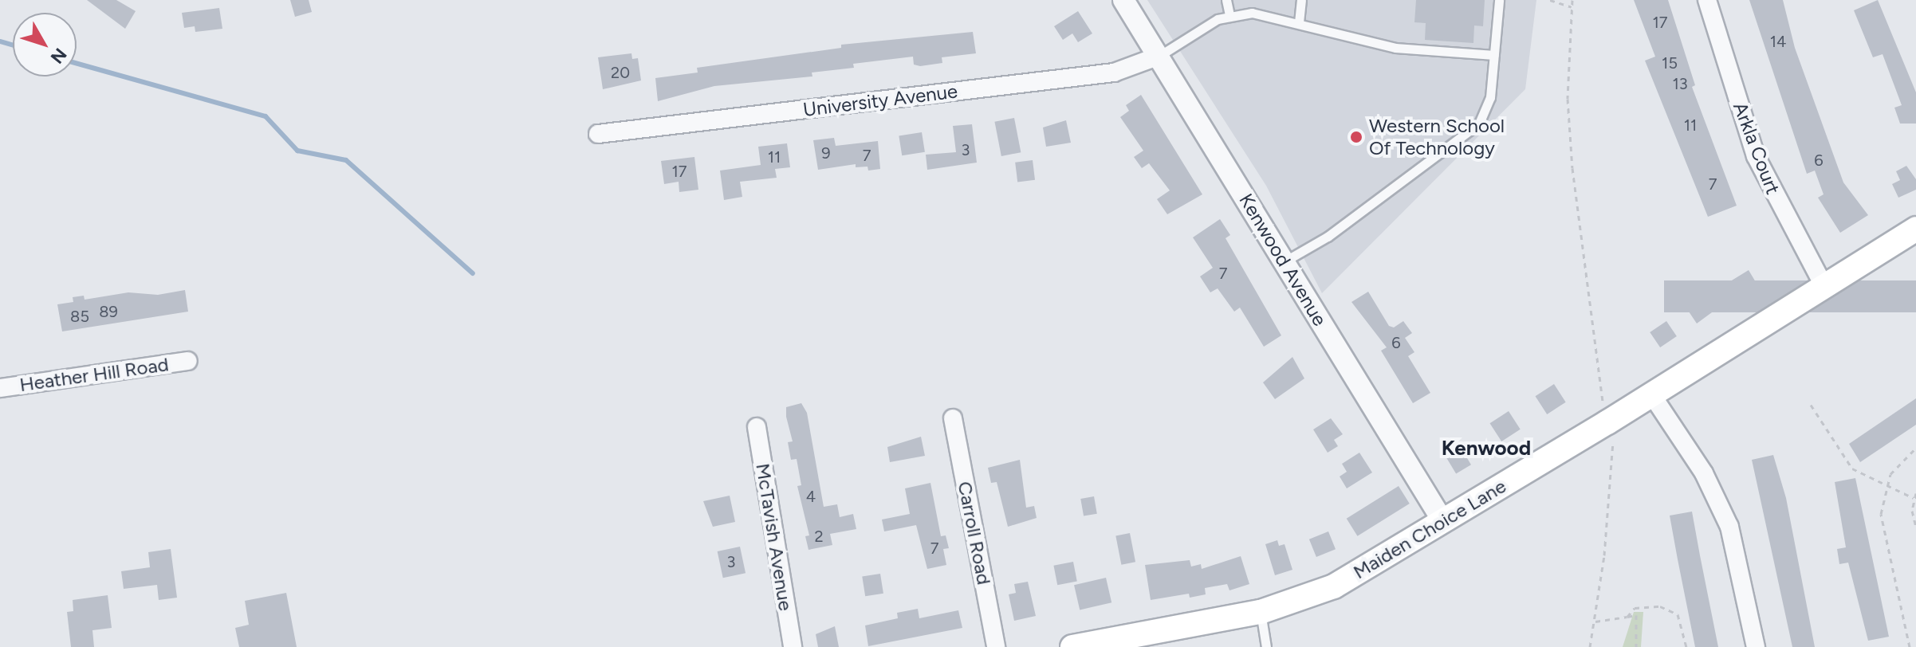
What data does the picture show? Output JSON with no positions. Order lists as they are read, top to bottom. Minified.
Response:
{"streets":{"main road":["Maiden Choice Lane"],"street":["University Avenue","Arkla Court","Kenwood Avenue","Heather Hill Road","Carroll Road","McTavish Avenue"]},"crossings":[["University Avenue","Kenwood Avenue"],["Arkla Court","Maiden Choice Lane"],["Kenwood Avenue","Maiden Choice Lane"]],"districts":["Kenwood"],"places":["Western School Of Technology"],"house_numbers":["17","14","15","20","13","11","3","9","7","11","6","17","7","7","89","85","6","4","2","7","3"],"north":"bottom right"}
